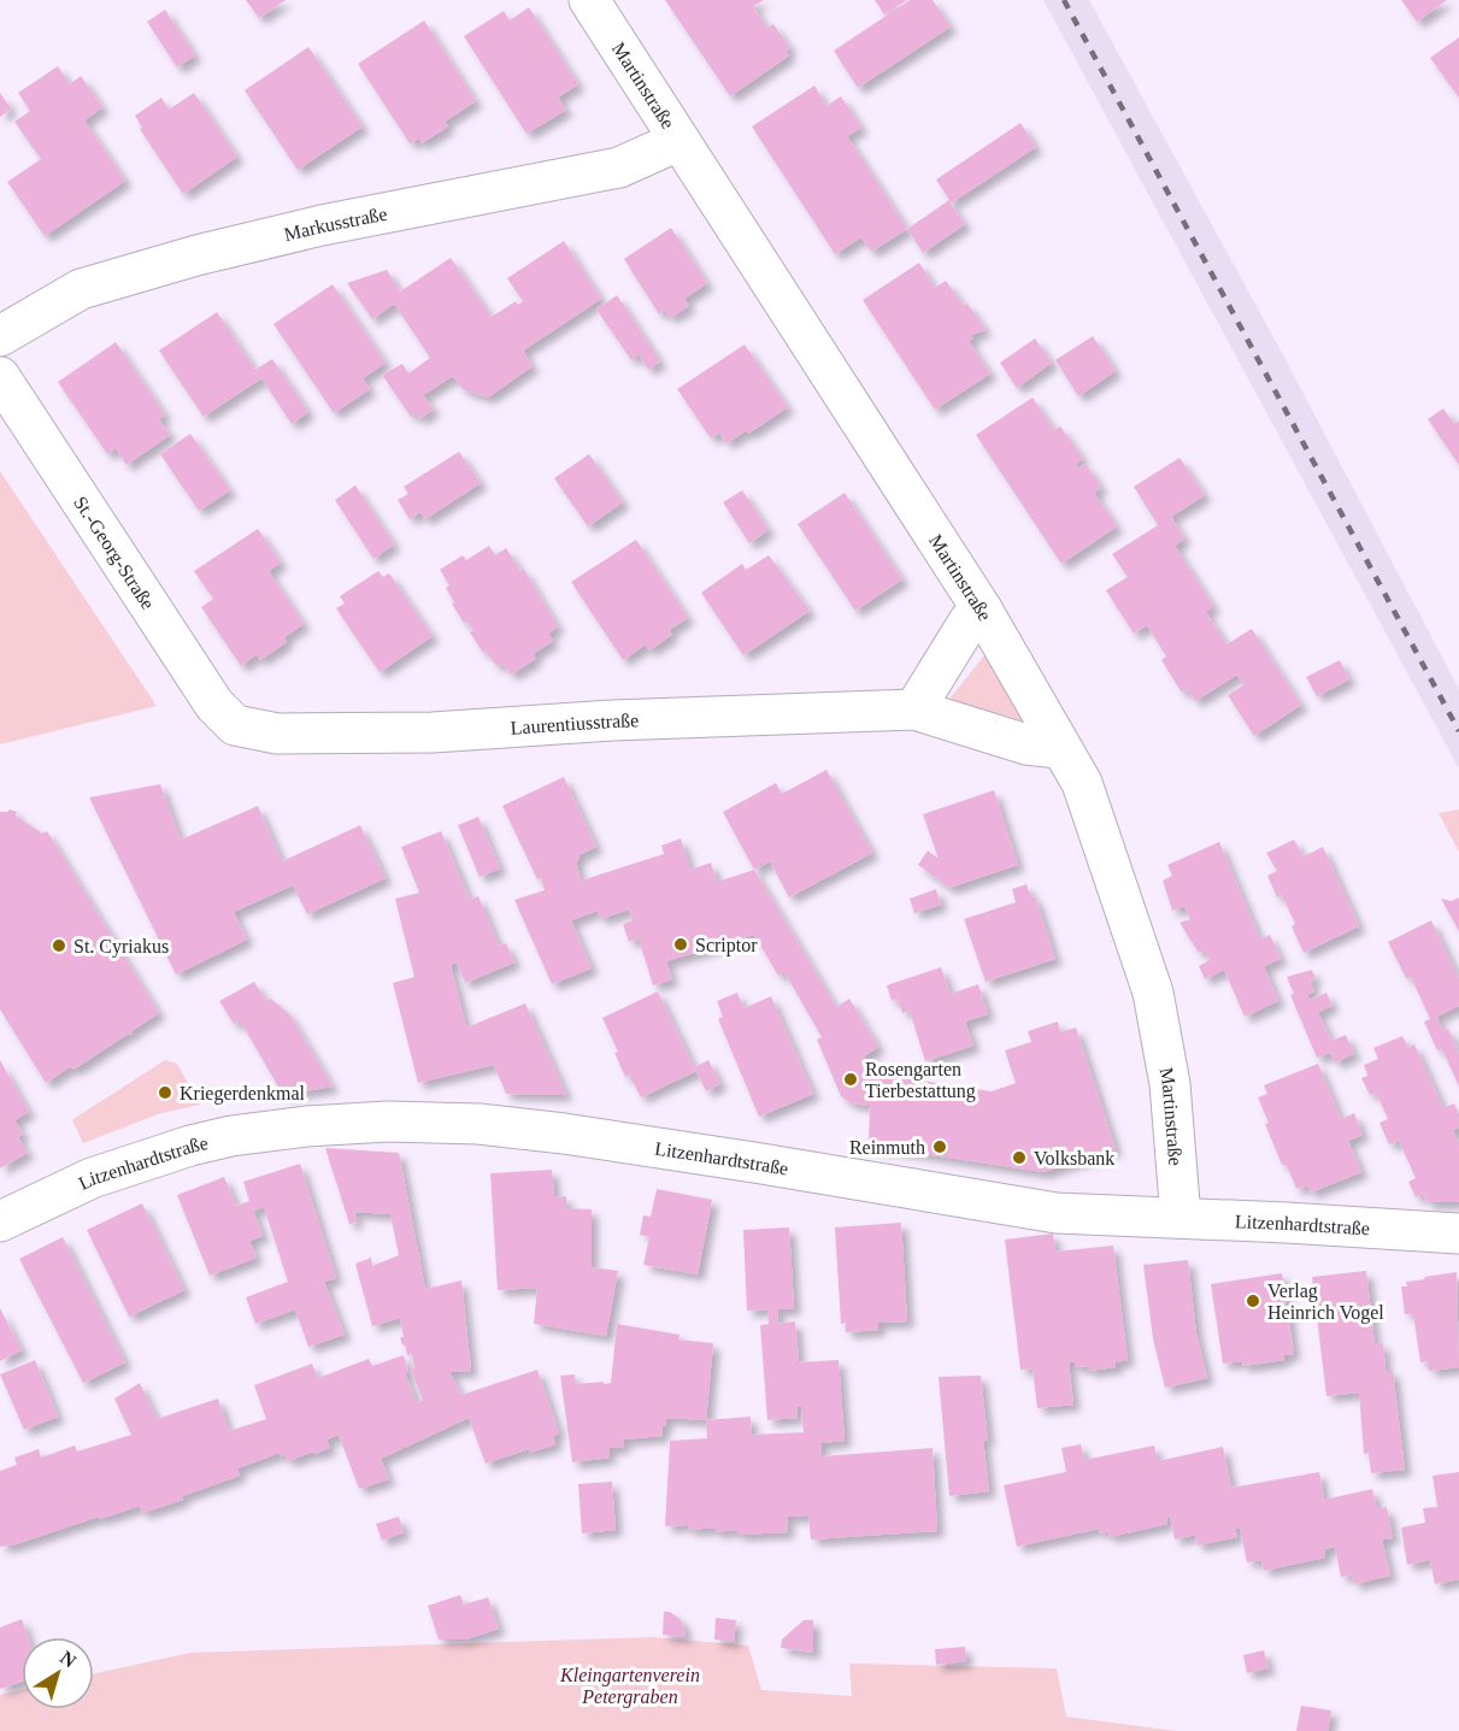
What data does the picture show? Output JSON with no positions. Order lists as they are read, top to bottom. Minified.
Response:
{"streets":{"street":["Martinstraße","Markusstraße","St.-Georg-Straße","Laurentiusstraße","Litzenhardtstraße"]},"crossings":[["Martinstraße","Markusstraße"],["Martinstraße","Laurentiusstraße"],["Martinstraße","Litzenhardtstraße"],["St.-Georg-Straße","Laurentiusstraße"]],"parks":["Kleingartenverein Petergraben"],"places":["Scriptor","St. Cyriakus","Rosengarten Tierbestattung","Kriegerdenkmal","Reinmuth","Volksbank","Verlag Heinrich Vogel"],"north":"top right"}
